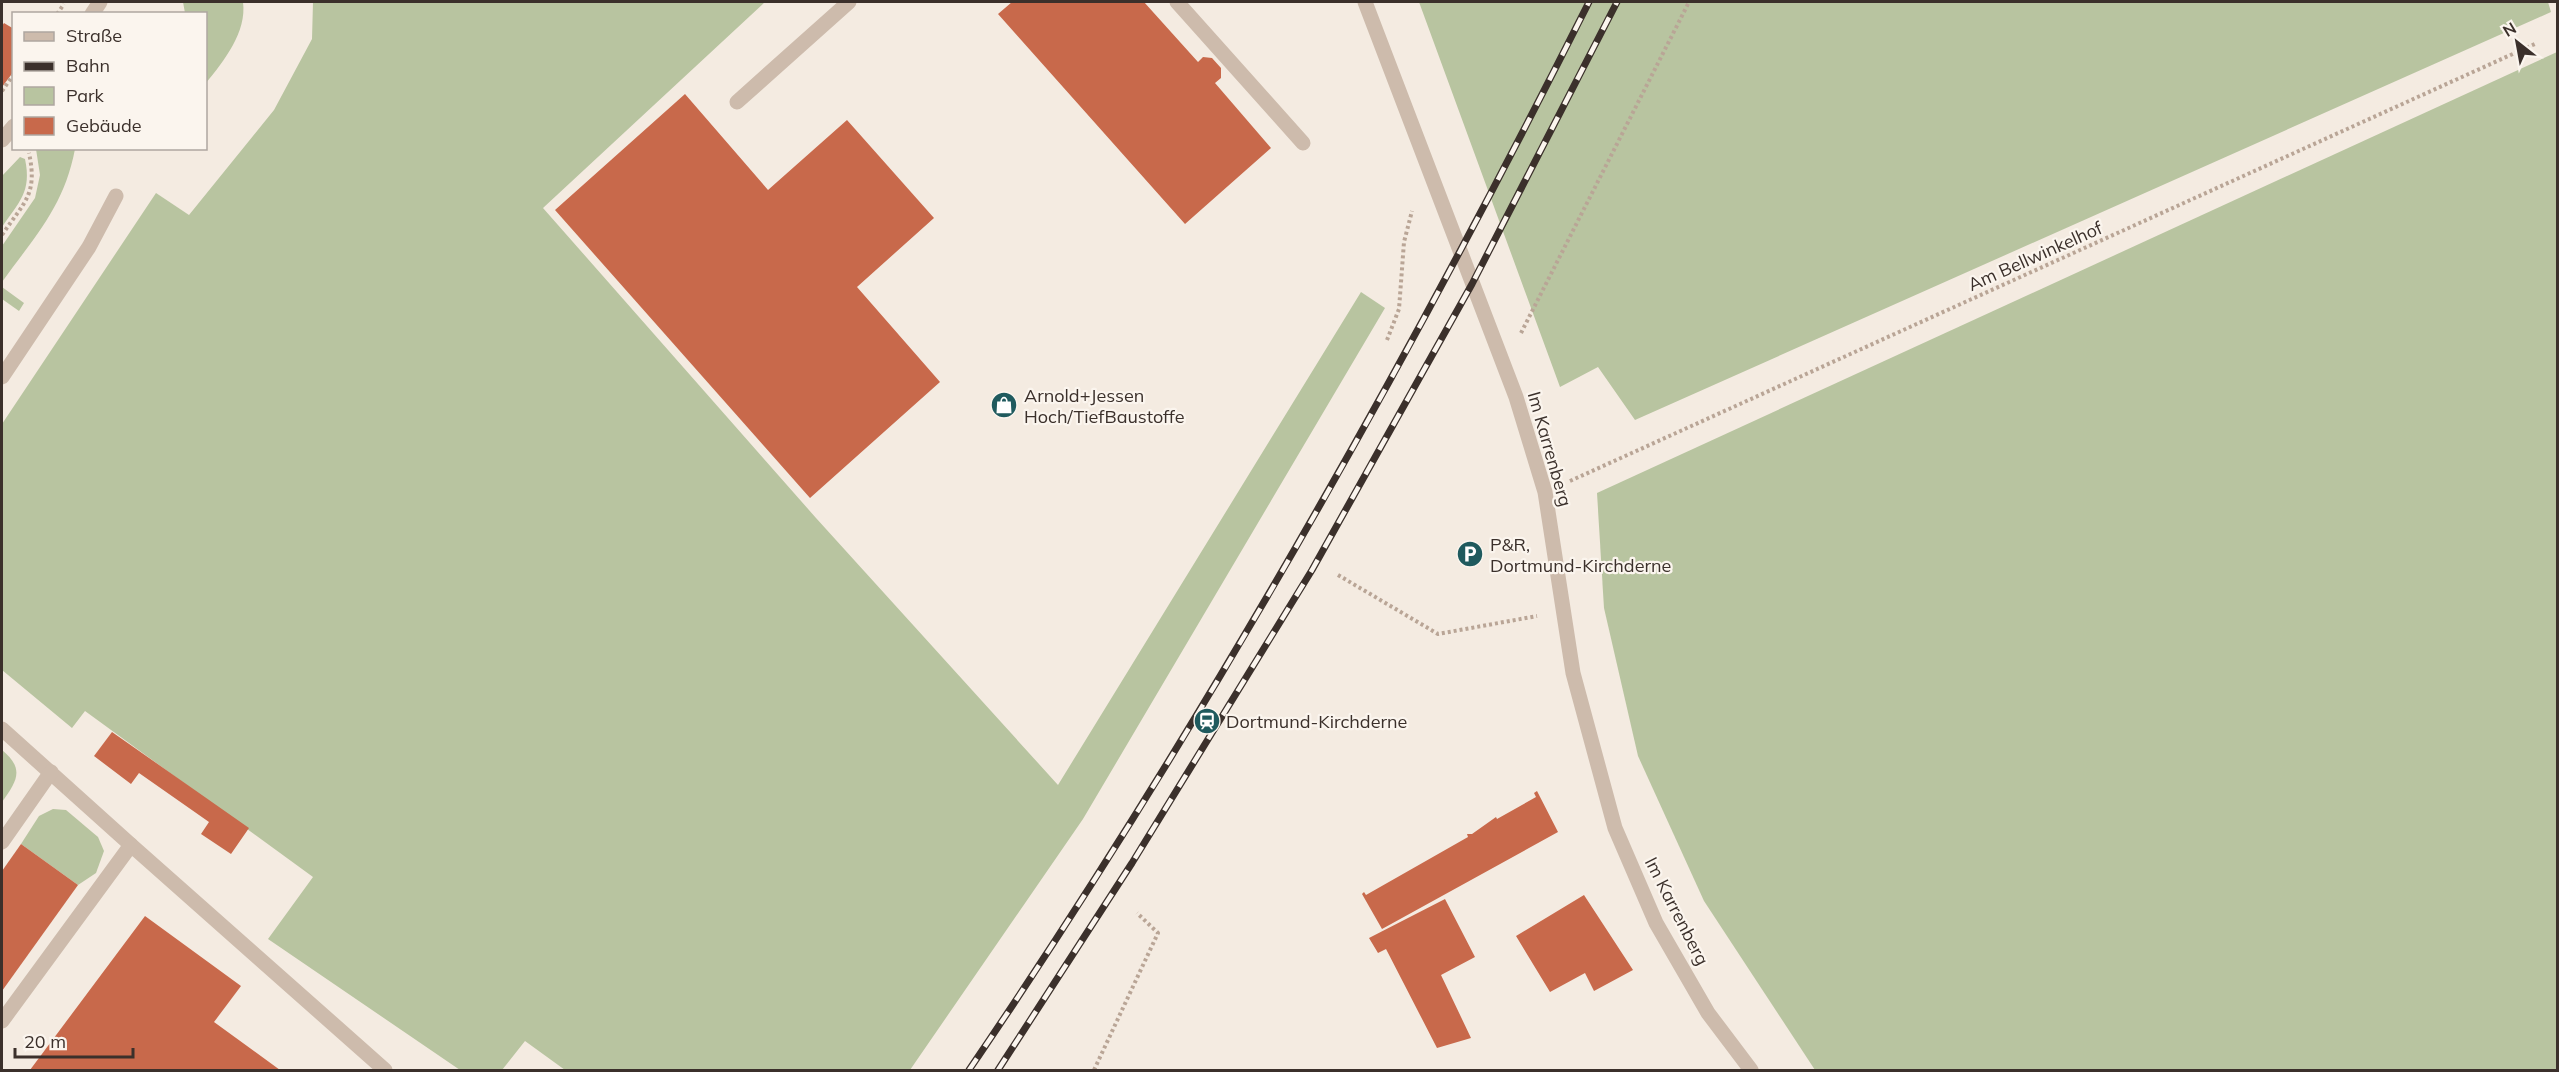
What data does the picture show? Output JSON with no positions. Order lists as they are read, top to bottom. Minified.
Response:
{"streets":{"street":["Im Karrenberg"],"path":["Am Bellwinkelhof"]},"crossings":[["Am Bellwinkelhof","Im Karrenberg"]],"places":{"shop":["Arnold+Jessen Hoch/TiefBaustoffe"],"parking":["P&R, Dortmund-Kirchderne"],"station":["Dortmund-Kirchderne"]},"legend":["Straße","Bahn","Park","Gebäude"],"scale_bar":"20 m","north":"top left"}
